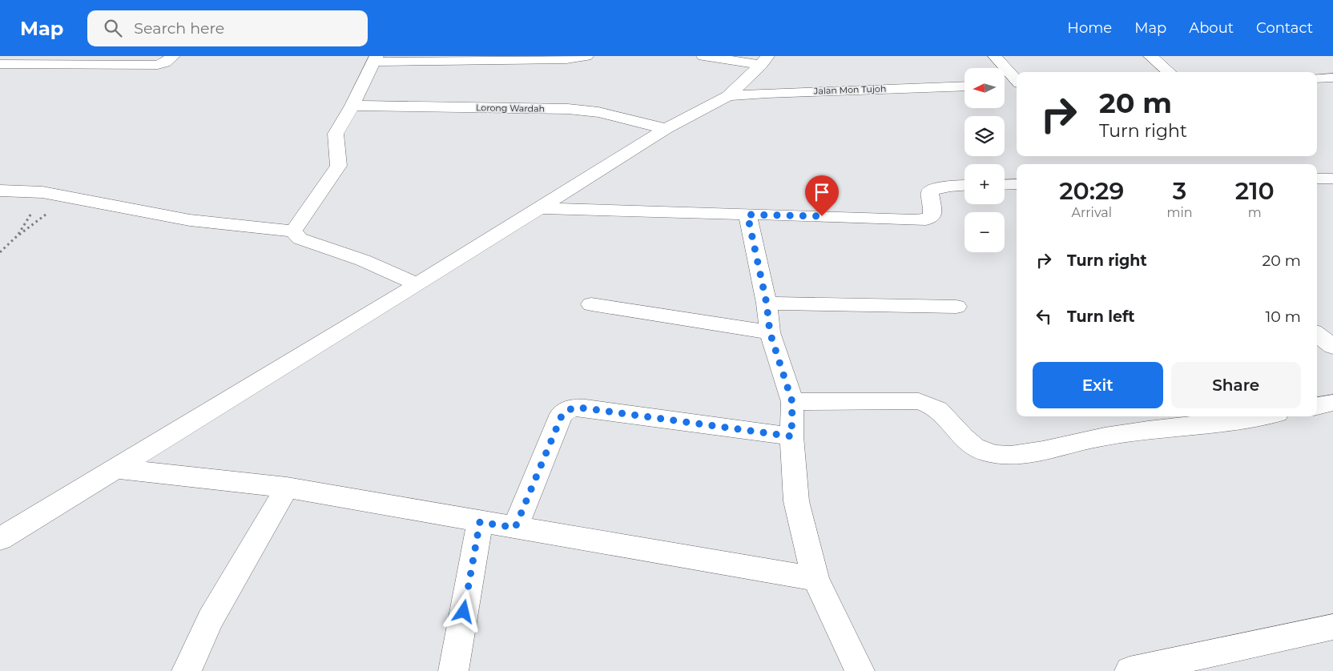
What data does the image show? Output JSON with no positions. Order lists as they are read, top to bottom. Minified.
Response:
{"streets":{"street":["Jalan Mon Tujoh","Lorong Wardah"]},"north":"left","page":{"header":"Map","search":"Search here","nav":["Home","Map","About","Contact"],"map_buttons":["+","−"],"turn":["20 m","Turn right"],"eta":["20:29","Arrival","3","min","210","m"],"list":[{"name":"Turn right","value":"20 m"},{"name":"Turn left","value":"10 m"}],"buttons":["Exit","Share"]}}
